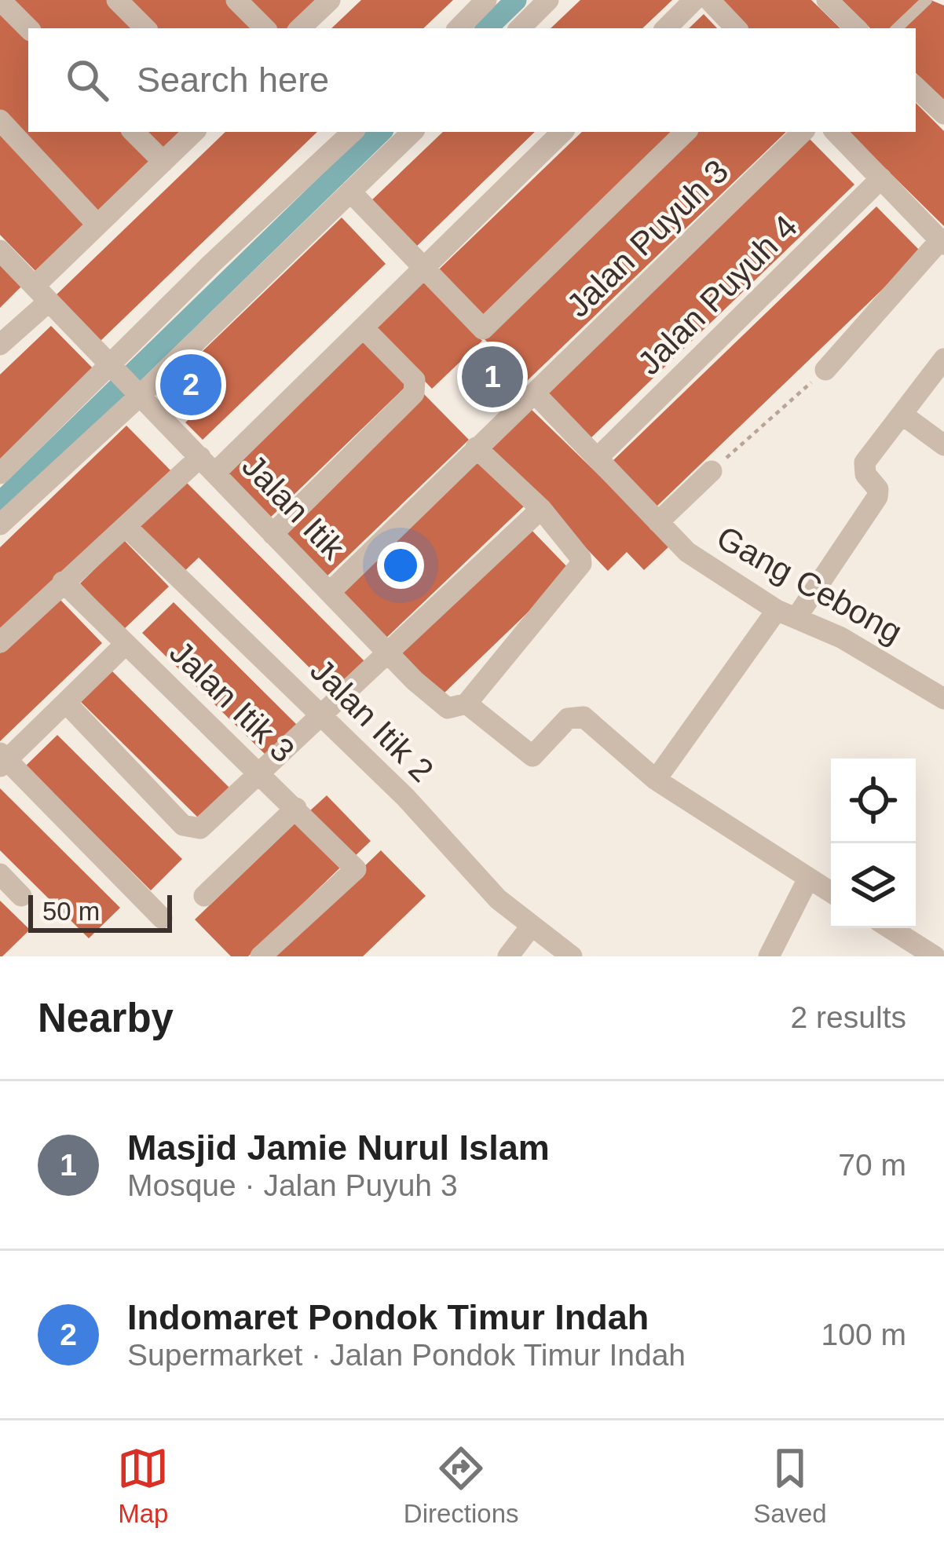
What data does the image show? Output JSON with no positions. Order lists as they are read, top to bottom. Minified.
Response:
{"streets":{"street":["Jalan Puyuh 3","Jalan Puyuh 4","Jalan Itik","Gang Cebong","Jalan Itik 3","Jalan Itik 2"]},"crossings":[["Jalan Puyuh 3","Jalan Itik"],["Jalan Puyuh 3","Gang Cebong"],["Jalan Puyuh 4","Gang Cebong"]],"scale_bar":"50 m","page":{"search":"Search here","pins":["1","2"],"scale":"50 m","heading":["Nearby","2 results"],"list":[{"mark":"1","name":"Masjid Jamie Nurul Islam","note":"Mosque · Jalan Puyuh 3","value":"70 m"},{"mark":"2","name":"Indomaret Pondok Timur Indah","note":"Supermarket · Jalan Pondok Timur Indah","value":"100 m"}],"nav":["Map","Directions","Saved"]}}
